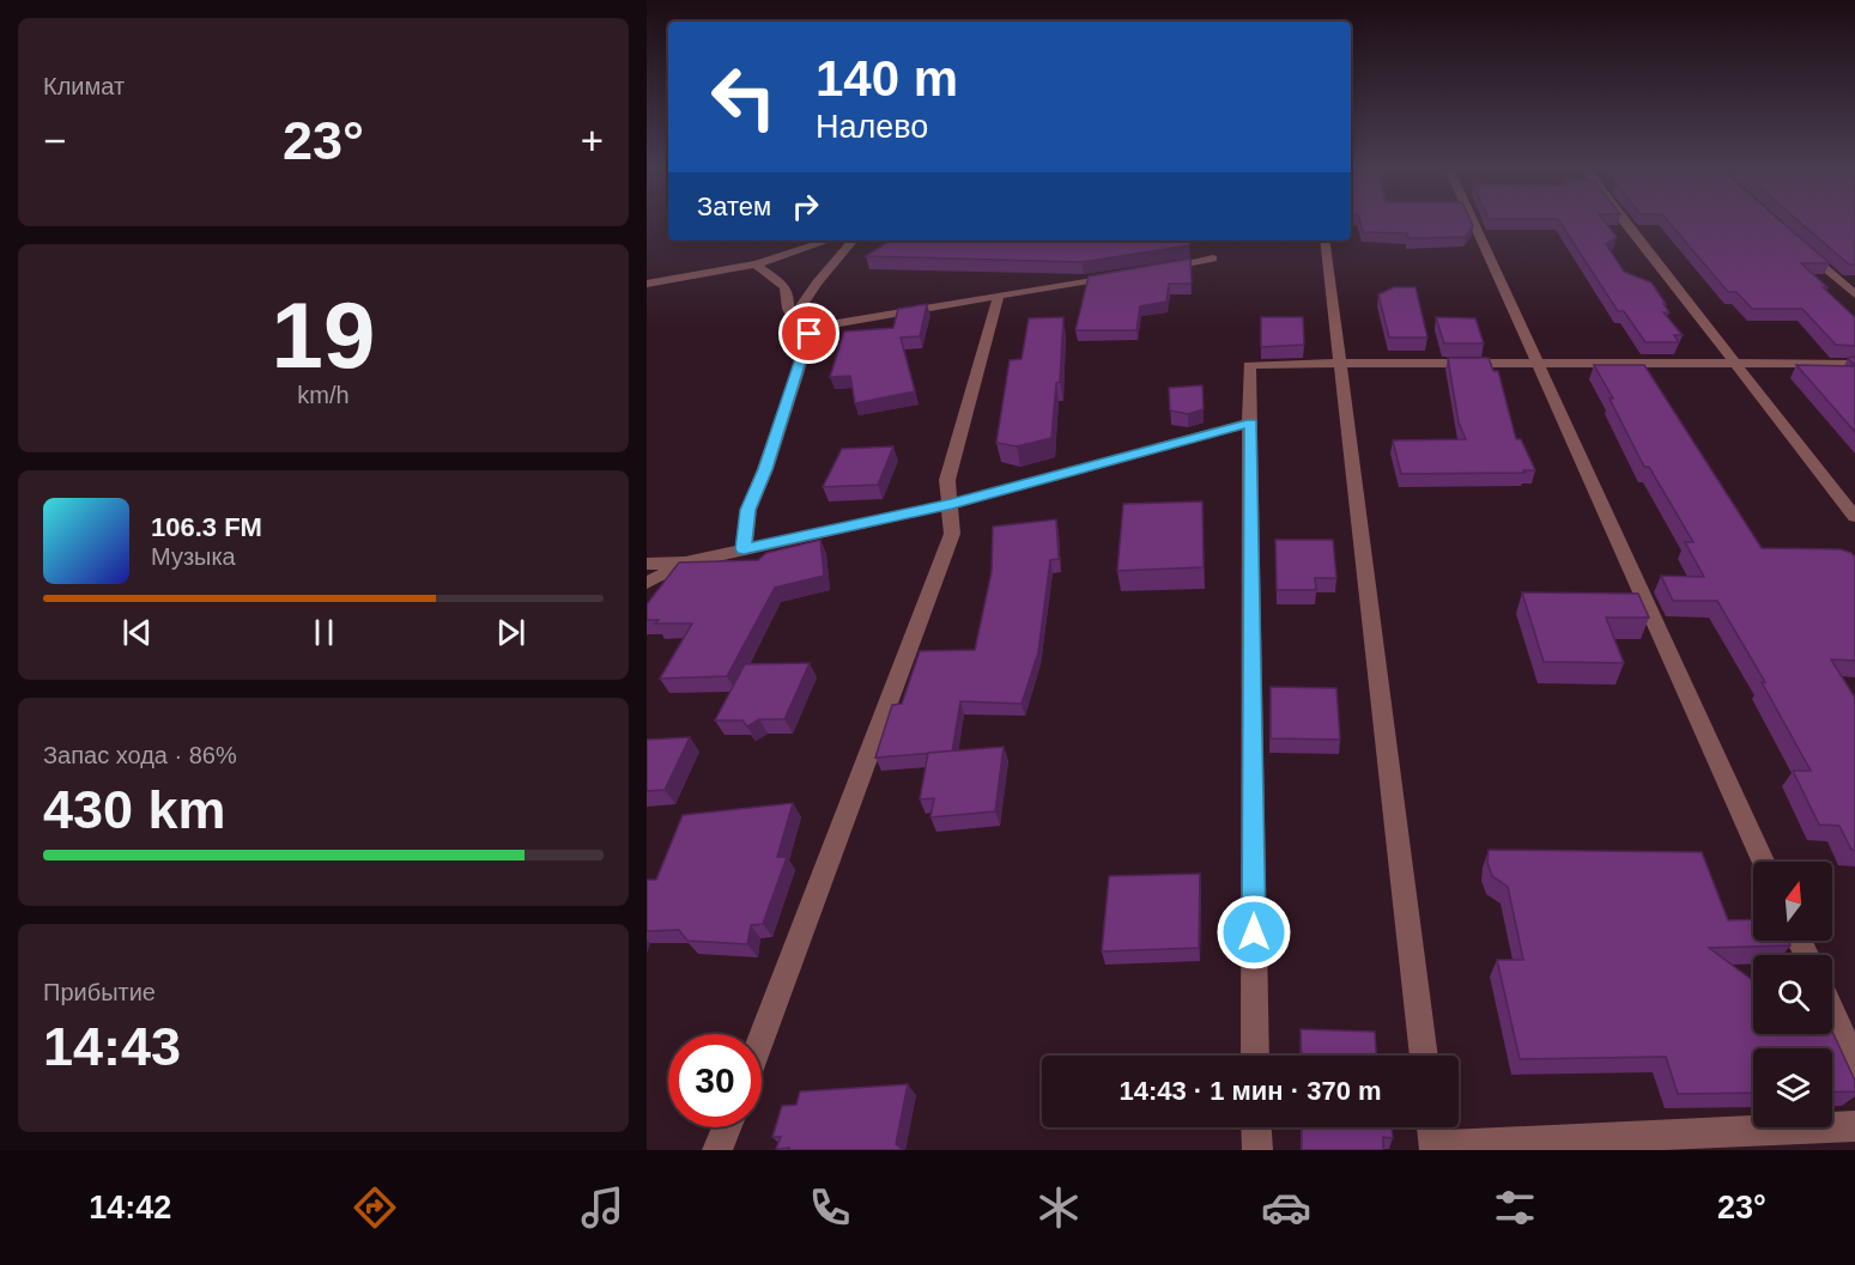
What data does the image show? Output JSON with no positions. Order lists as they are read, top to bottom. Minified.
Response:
{"north":"top","page":{"tile":["Климат",["19","km/h"],["Запас хода · 86%","430 km"],["Прибытие","14:43"]],"turn":["140 m","Налево"],"heat":["−","23°","+"],"then":"Затем","song":["106.3 FM","Музыка"],"limit":"30","trip":"14:43 · 1 мин · 370 m","tabs":["14:42","23°"]}}
